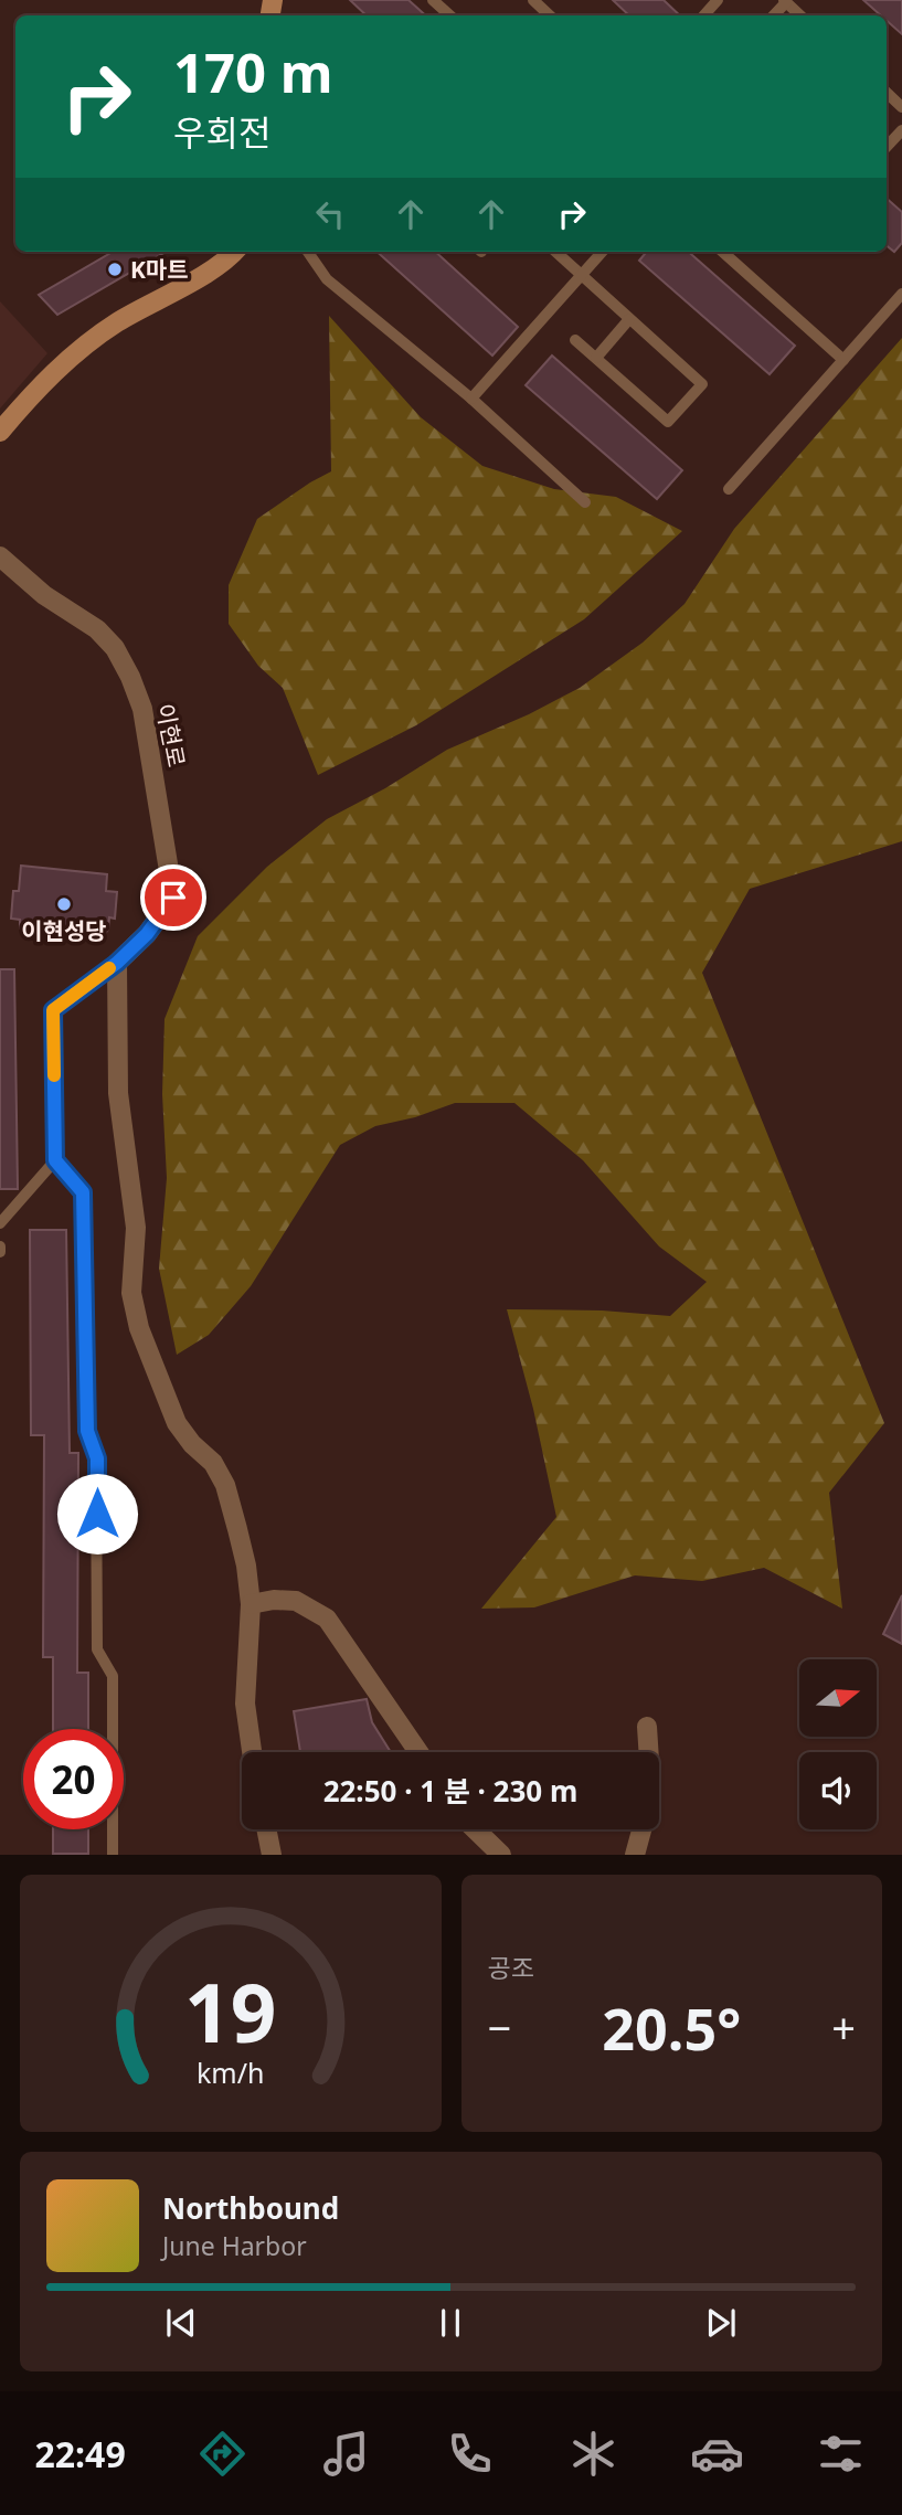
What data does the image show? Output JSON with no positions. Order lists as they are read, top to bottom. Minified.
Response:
{"streets":{"street":["이현로"]},"places":["K마트","이현성당"],"north":"right","page":{"turn":["170 m","우회전"],"limit":"20","trip":"22:50 · 1 분 · 230 m","tile":"공조","heat":["−","20.5°","+"],"song":["Northbound","June Harbor"],"tabs":"22:49","gauge":["19","km/h"]}}
